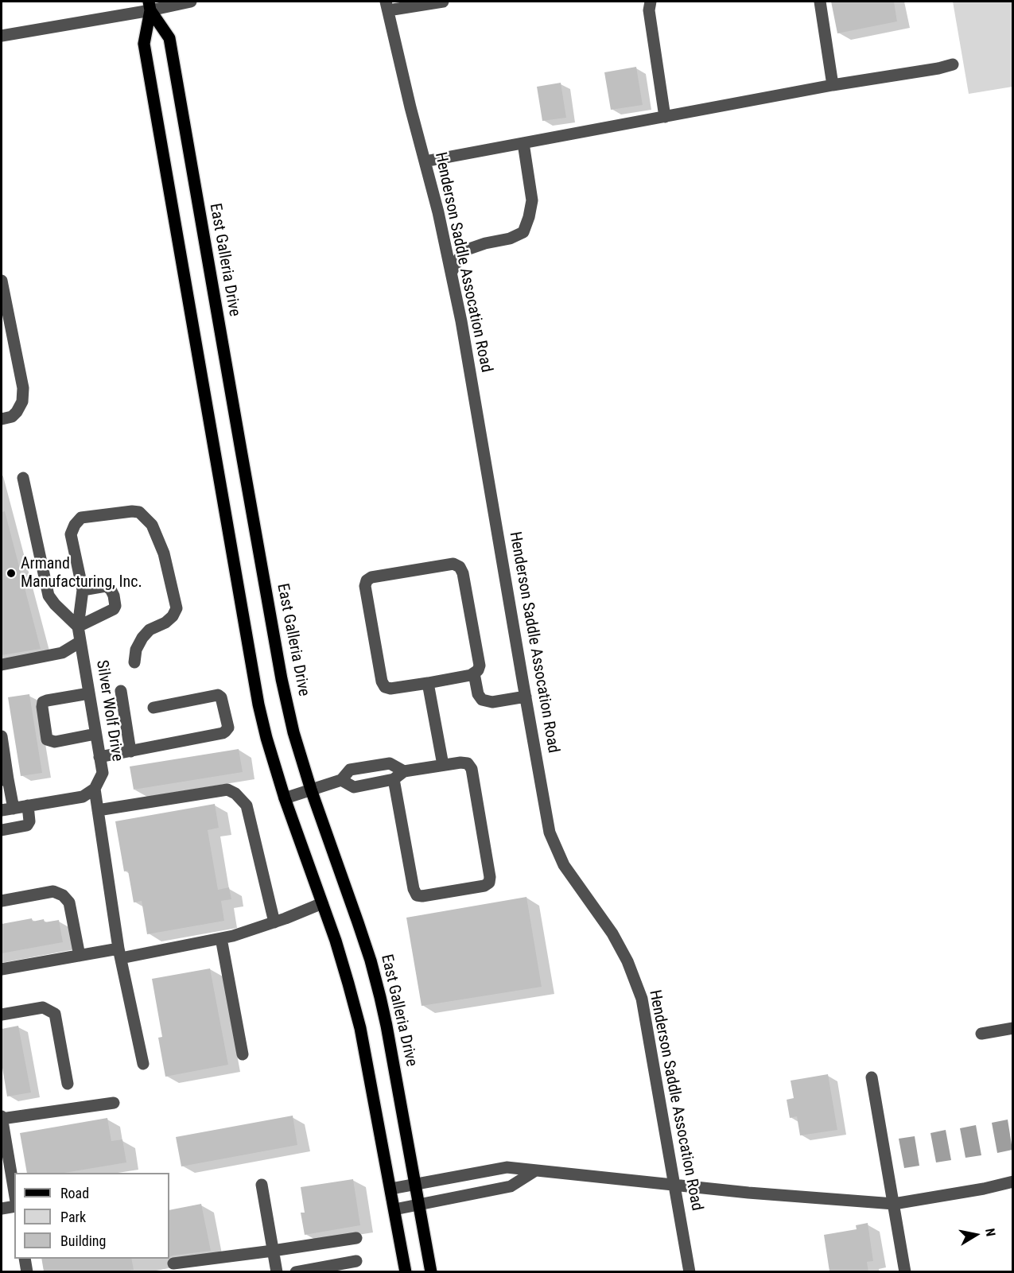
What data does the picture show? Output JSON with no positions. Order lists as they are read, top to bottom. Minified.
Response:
{"streets":{"main road":["East Galleria Drive"],"street":["Henderson Saddle Assocation Road","Silver Wolf Drive"]},"places":["Armand Manufacturing, Inc."],"legend":["Road","Park","Building"],"north":"right"}
